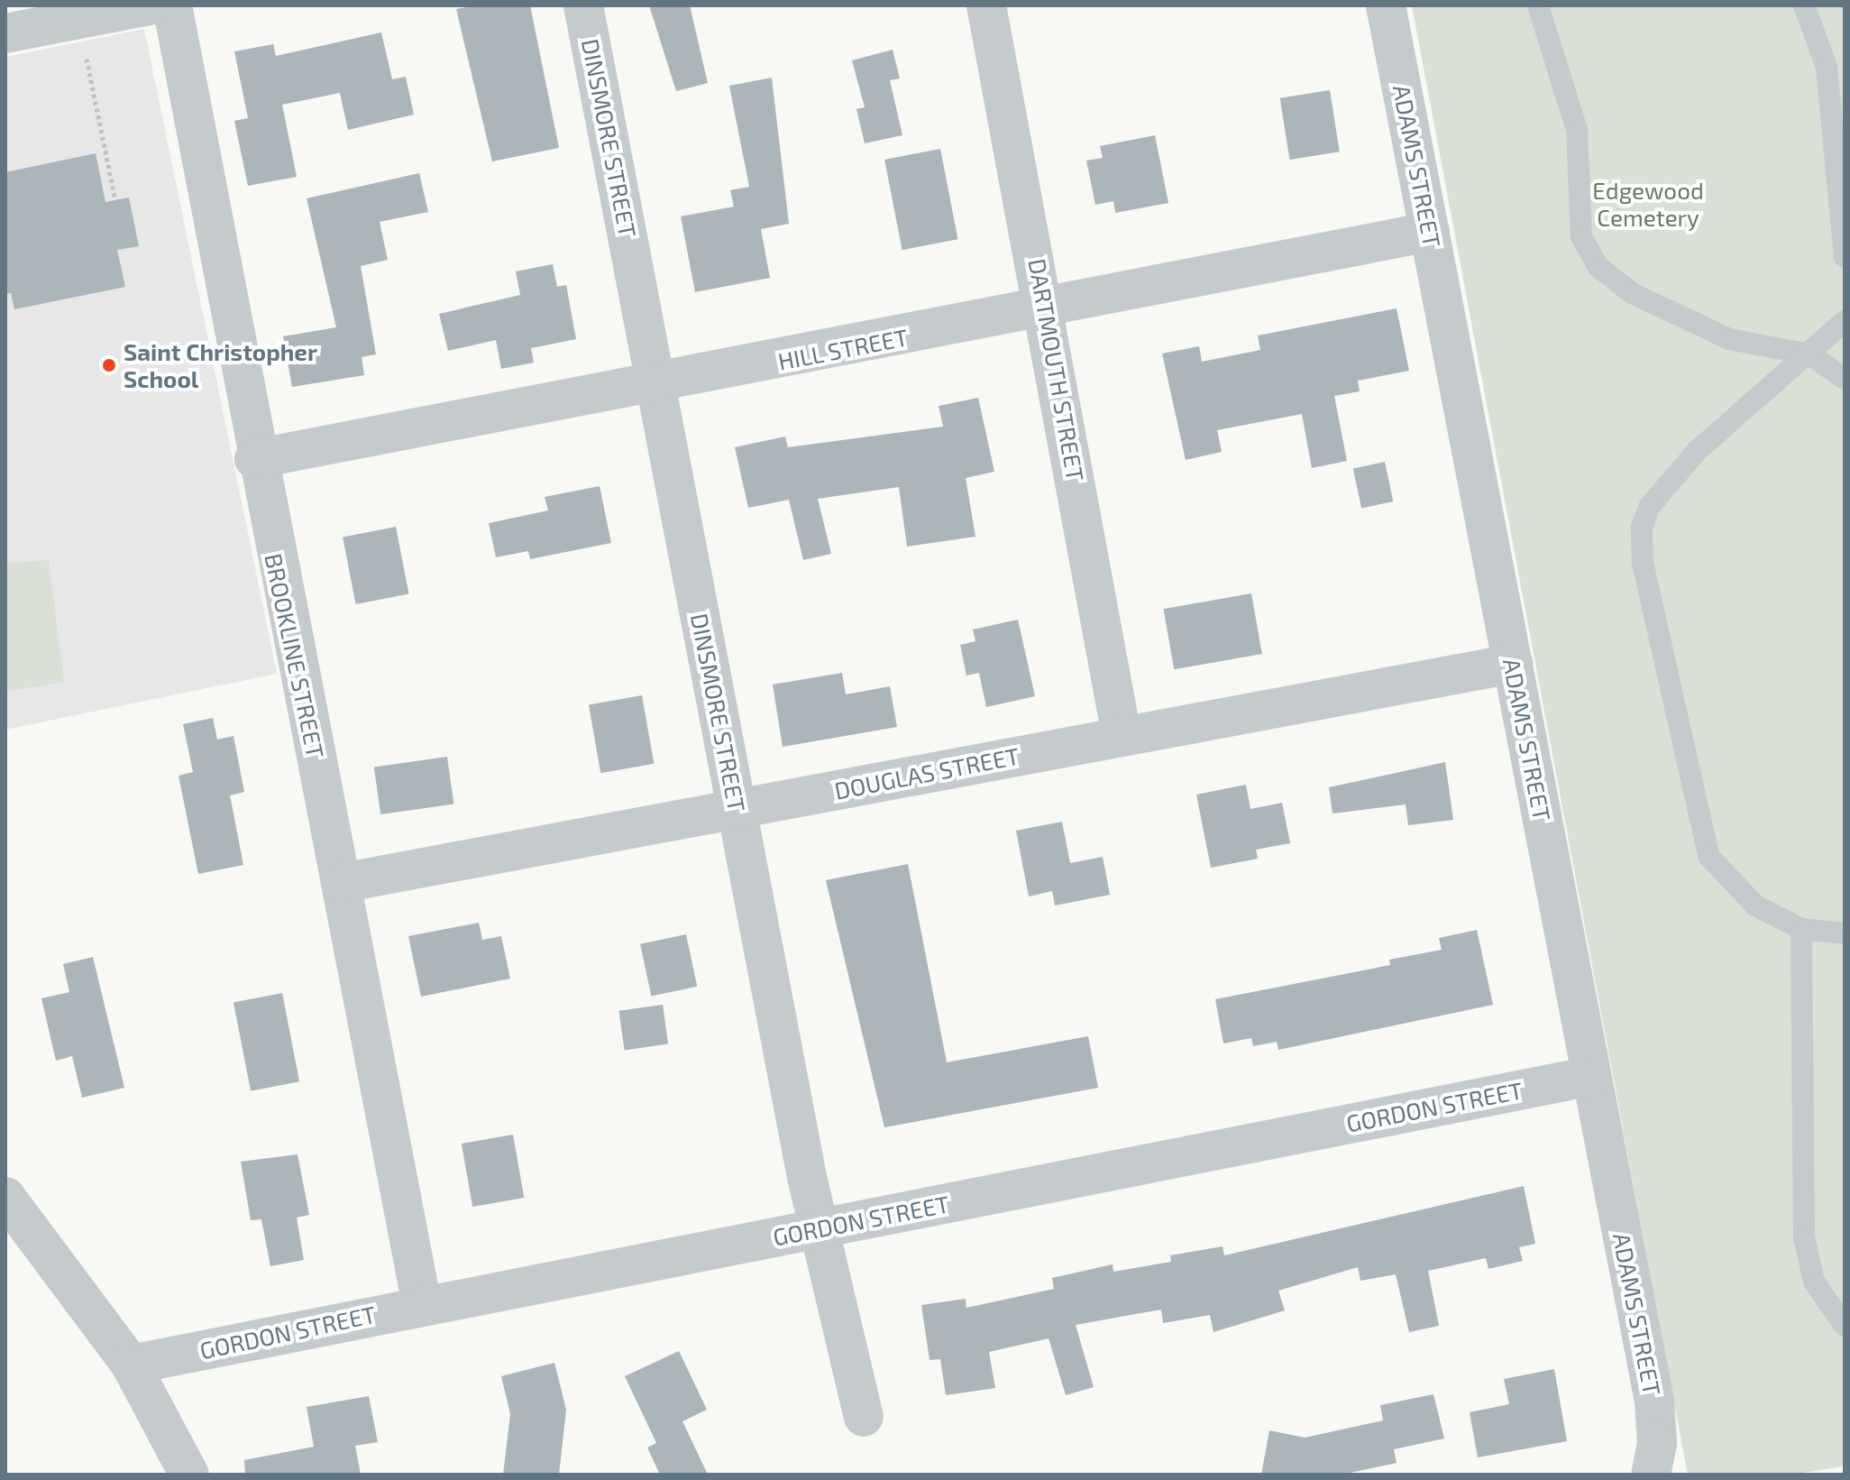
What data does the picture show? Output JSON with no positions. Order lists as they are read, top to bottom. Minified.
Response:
{"streets":{"street":["DINSMORE STREET","ADAMS STREET","HILL STREET","DARTMOUTH STREET","BROOKLINE STREET","DOUGLAS STREET","GORDON STREET"]},"crossings":[["DINSMORE STREET","HILL STREET"],["DINSMORE STREET","DOUGLAS STREET"],["DINSMORE STREET","GORDON STREET"],["ADAMS STREET","HILL STREET"],["ADAMS STREET","DOUGLAS STREET"],["ADAMS STREET","GORDON STREET"],["HILL STREET","DARTMOUTH STREET"],["HILL STREET","BROOKLINE STREET"],["DARTMOUTH STREET","DOUGLAS STREET"],["BROOKLINE STREET","DOUGLAS STREET"],["BROOKLINE STREET","GORDON STREET"]],"parks":["Edgewood Cemetery"],"places":["Saint Christopher School"]}
